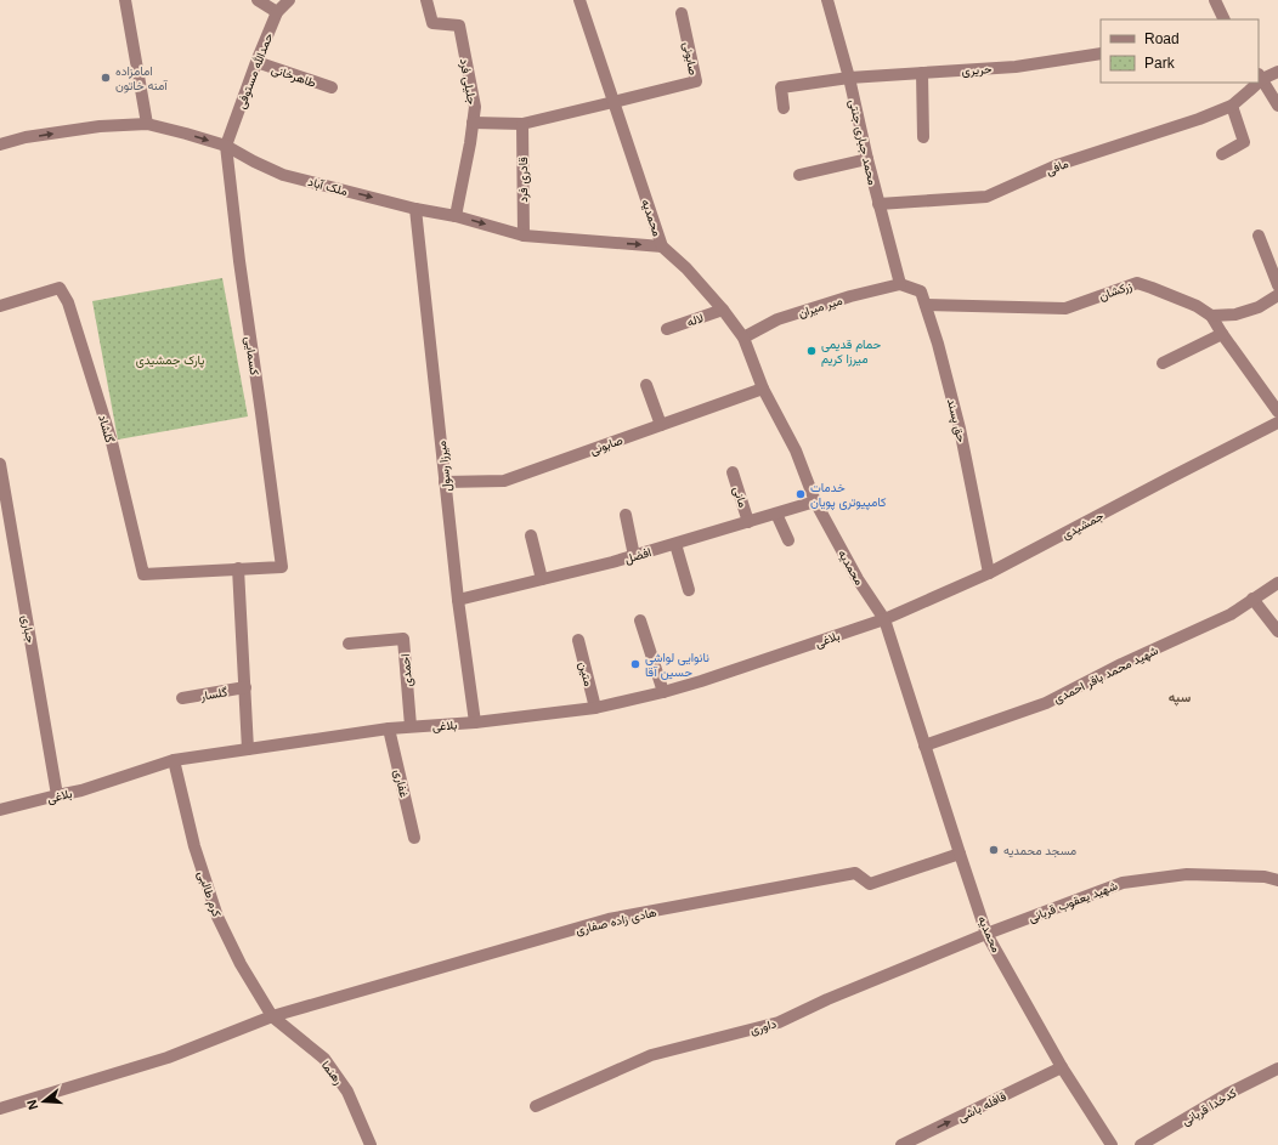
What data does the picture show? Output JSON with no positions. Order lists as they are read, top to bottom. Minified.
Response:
{"streets":{"street":["صابونی","حریری","حمدالله مستوفی","طاهرخانی","جلیلی فرد","محمد جباری جنتی","مافی","قادری فرد","ملک آباد","محمدیه","زرکشان","میر میران","لاله","کسمایی","حق پسند","گلشاد","میرزا رسول","مانی","جمشیدی","افضل","جباری","بلاغی","احمدی","متین","شهید محمد باقر احمدی","گلسار","غفاری","کرم طالبی","شهید یعقوب قربانی","هادی زاده صفاری","داوری","رهنما","قافله باشی","کدخدا قربانی"]},"crossings":[["صابونی","جلیلی فرد"],["صابونی","قادری فرد"],["صابونی","محمدیه"],["صابونی","میرزا رسول"],["حریری","محمد جباری جنتی"],["حمدالله مستوفی","طاهرخانی"],["حمدالله مستوفی","ملک آباد"],["حمدالله مستوفی","کسمایی"],["جلیلی فرد","ملک آباد"],["محمد جباری جنتی","مافی"],["محمد جباری جنتی","میر میران"],["محمد جباری جنتی","حق پسند"],["قادری فرد","ملک آباد"],["ملک آباد","محمدیه"],["ملک آباد","کسمایی"],["ملک آباد","میرزا رسول"],["محمدیه","میر میران"],["محمدیه","لاله"],["محمدیه","جمشیدی"],["محمدیه","افضل"],["محمدیه","بلاغی"],["محمدیه","شهید محمد باقر احمدی"],["محمدیه","شهید یعقوب قربانی"],["محمدیه","هادی زاده صفاری"],["محمدیه","داوری"],["محمدیه","قافله باشی"],["زرکشان","حق پسند"],["میر میران","حق پسند"],["کسمایی","گلشاد"],["حق پسند","جمشیدی"],["میرزا رسول","افضل"],["میرزا رسول","بلاغی"],["مانی","افضل"],["جمشیدی","بلاغی"],["جباری","بلاغی"],["بلاغی","احمدی"],["بلاغی","متین"],["بلاغی","غفاری"],["بلاغی","کرم طالبی"],["کرم طالبی","هادی زاده صفاری"],["کرم طالبی","رهنما"],["شهید یعقوب قربانی","داوری"],["هادی زاده صفاری","رهنما"]],"one_way":["ملک آباد","قافله باشی"],"districts":["سپه"],"parks":["پارک جمشیدی"],"places":["امامزاده آمنه خاتون","حمام قدیمی میرزا کریم","خدمات کامپیوتری پویان","نانوایی لواشی حسین آقا","مسجد محمدیه"],"legend":["Road","Park"],"north":"left"}
